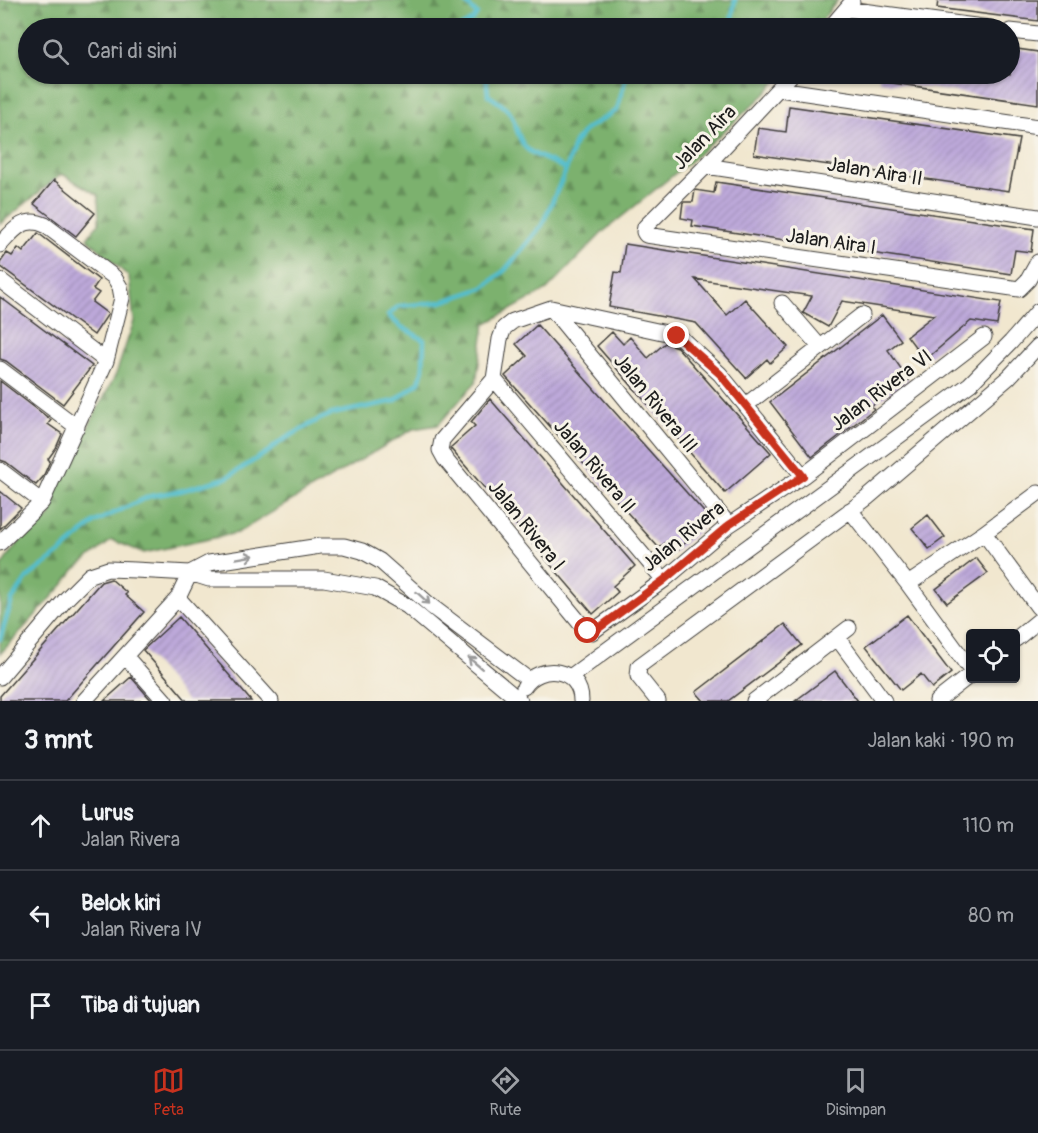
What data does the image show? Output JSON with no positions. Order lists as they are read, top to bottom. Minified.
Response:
{"streets":{"street":["Jalan Aira","Jalan Aira II","Jalan Aira I","Jalan Rivera VI","Jalan Rivera III","Jalan Rivera II","Jalan Rivera I","Jalan Rivera"]},"crossings":[["Jalan Aira","Jalan Aira II"],["Jalan Aira","Jalan Aira I"],["Jalan Rivera VI","Jalan Rivera"],["Jalan Rivera III","Jalan Rivera"],["Jalan Rivera II","Jalan Rivera I"],["Jalan Rivera II","Jalan Rivera"],["Jalan Rivera I","Jalan Rivera"]],"page":{"search":"Cari di sini","heading":["3 mnt","Jalan kaki · 190 m"],"list":[["Lurus","Jalan Rivera","110 m"],["Belok kiri","Jalan Rivera IV","80 m"],"Tiba di tujuan"],"nav":["Peta","Rute","Disimpan"]}}
